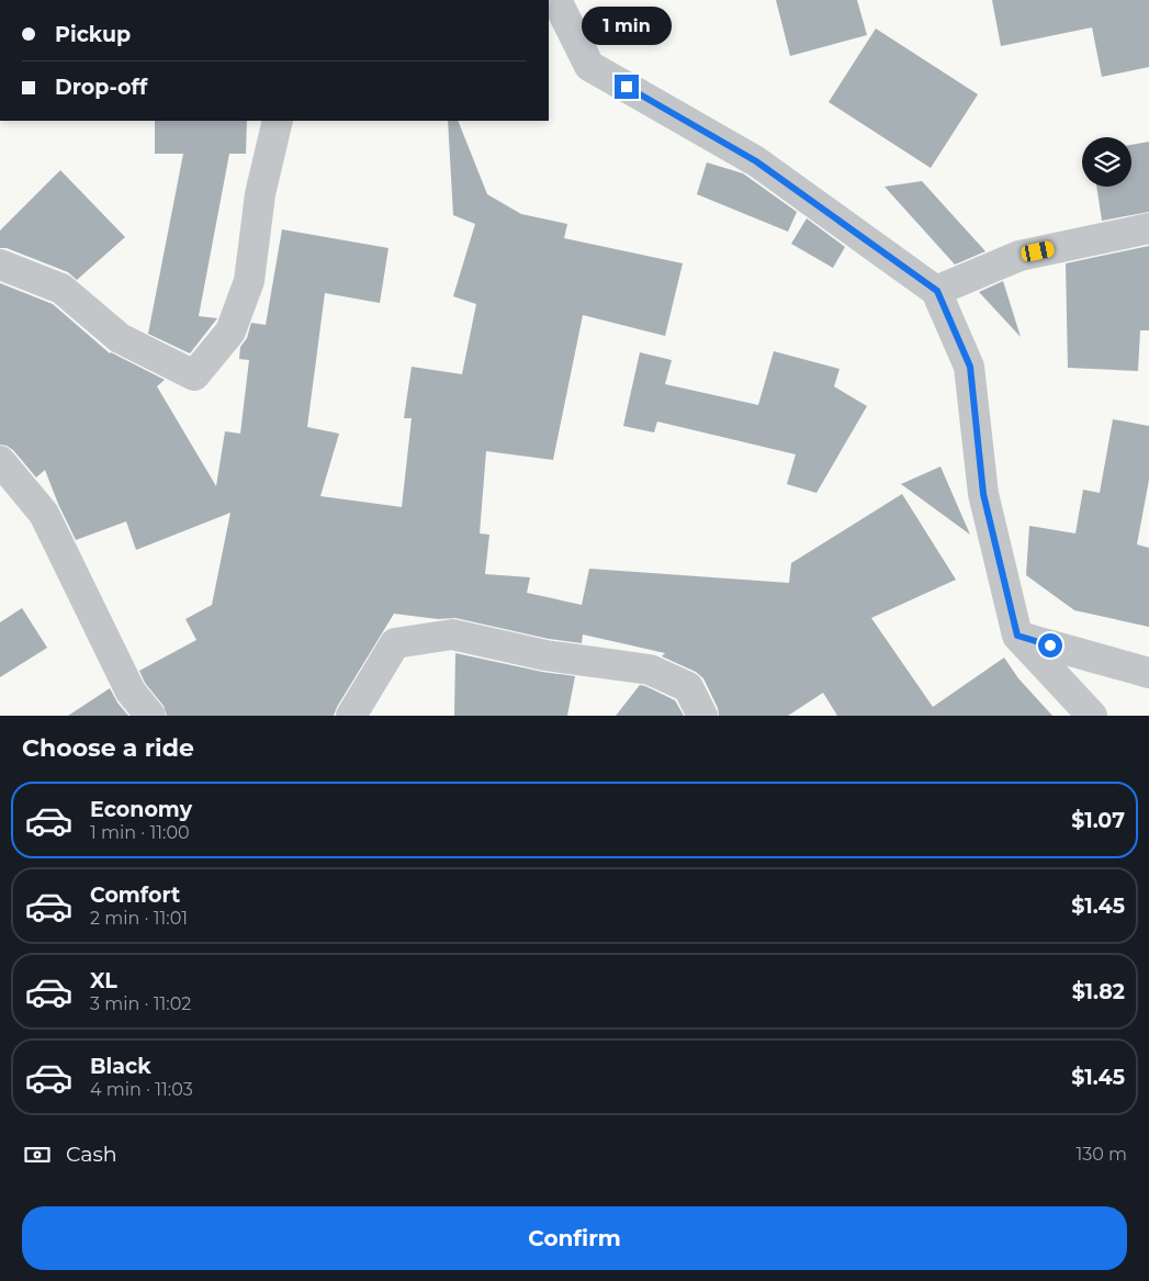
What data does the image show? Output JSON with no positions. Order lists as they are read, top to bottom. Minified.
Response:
{"page":{"banner":["Pickup","Drop-off"],"bubble":"1 min","heading":"Choose a ride","list":[{"name":"Economy","note":"1 min · 11:00","value":"$1.07"},{"name":"Comfort","note":"2 min · 11:01","value":"$1.45"},{"name":"XL","note":"3 min · 11:02","value":"$1.82"},{"name":"Black","note":"4 min · 11:03","value":"$1.45"}],"pay":["Cash","130 m"],"buttons":"Confirm"}}
